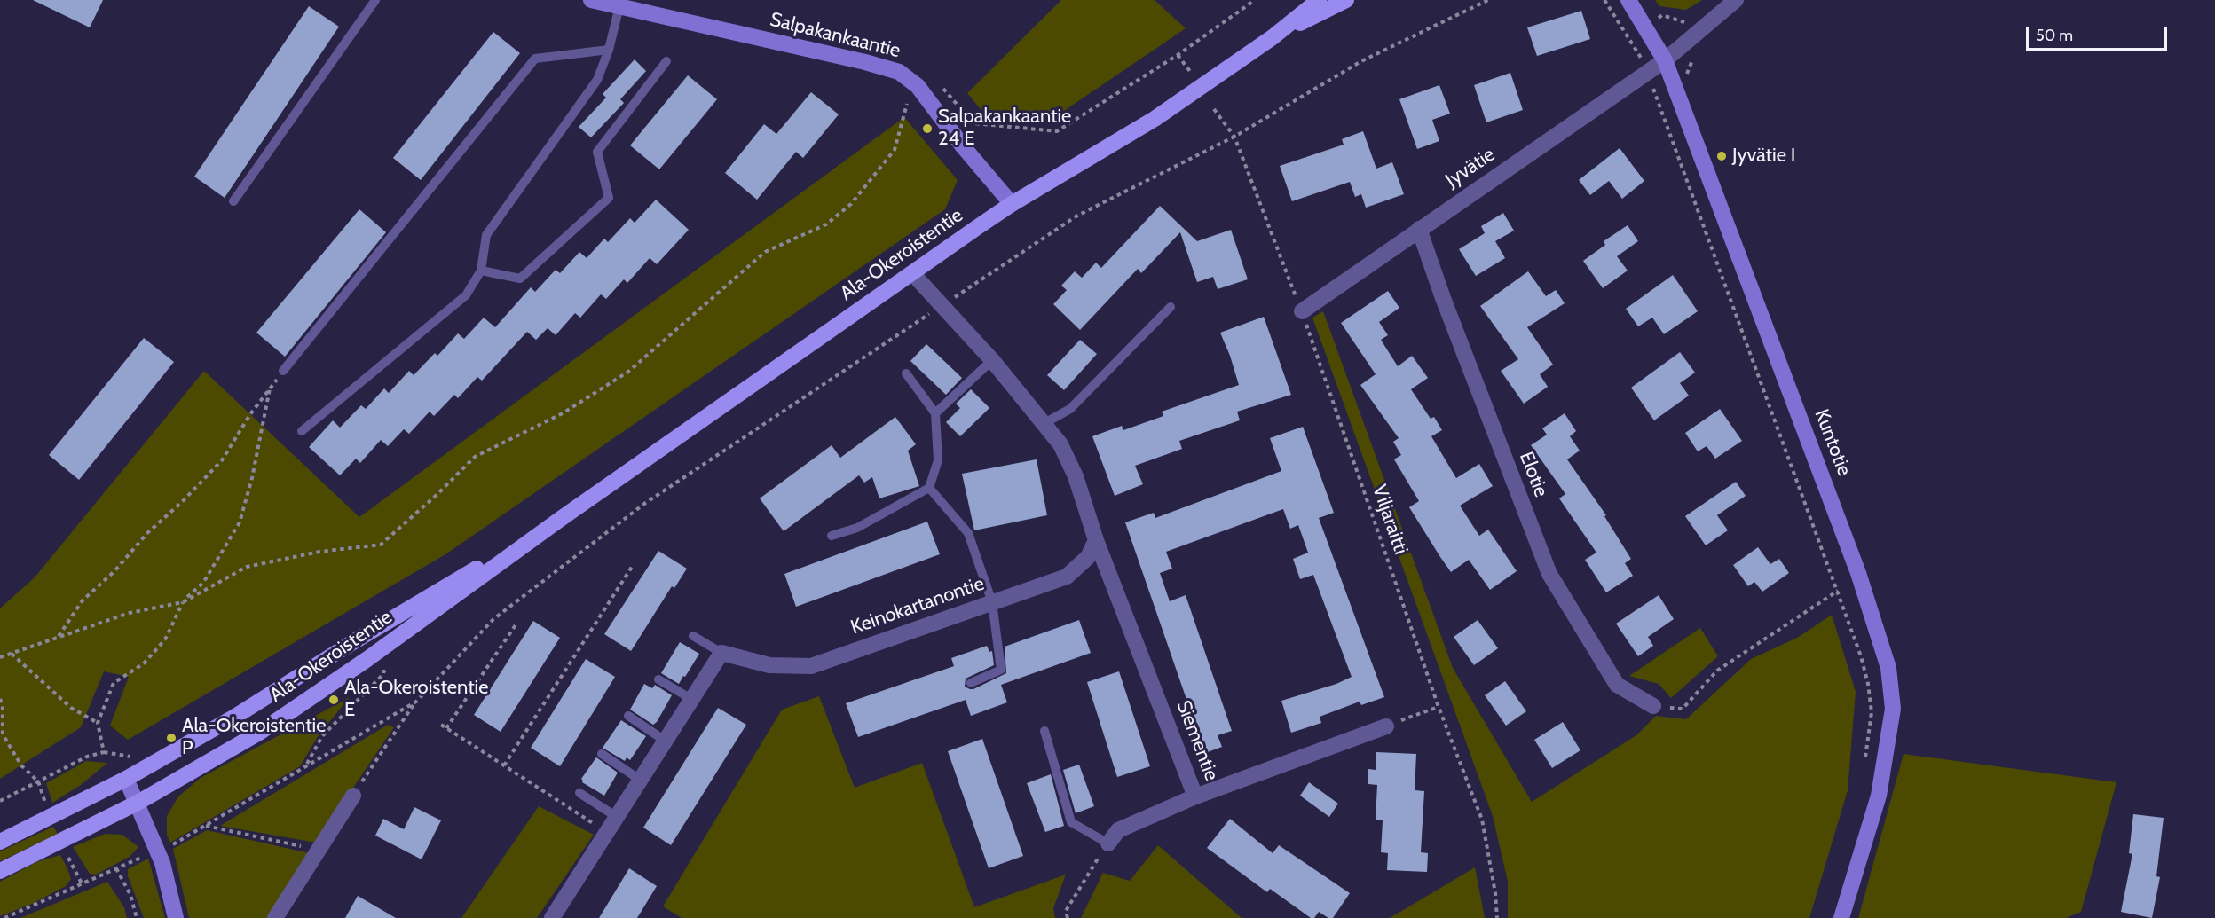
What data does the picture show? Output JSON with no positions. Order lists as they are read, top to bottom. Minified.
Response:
{"streets":{"main road":["Ala-Okeroistentie"],"street":["Salpakankaantie","Jyvätie","Kuntotie","Elotie","Keinokartanontie","Siementie"],"path":["Viljaraitti"]},"crossings":[["Salpakankaantie","Ala-Okeroistentie"],["Jyvätie","Kuntotie"],["Jyvätie","Elotie"],["Jyvätie","Viljaraitti"],["Keinokartanontie","Siementie"]],"places":["Salpakankaantie 24 E","Jyvätie I","Ala-Okeroistentie E","Ala-Okeroistentie P"],"scale_bar":"50 m"}
